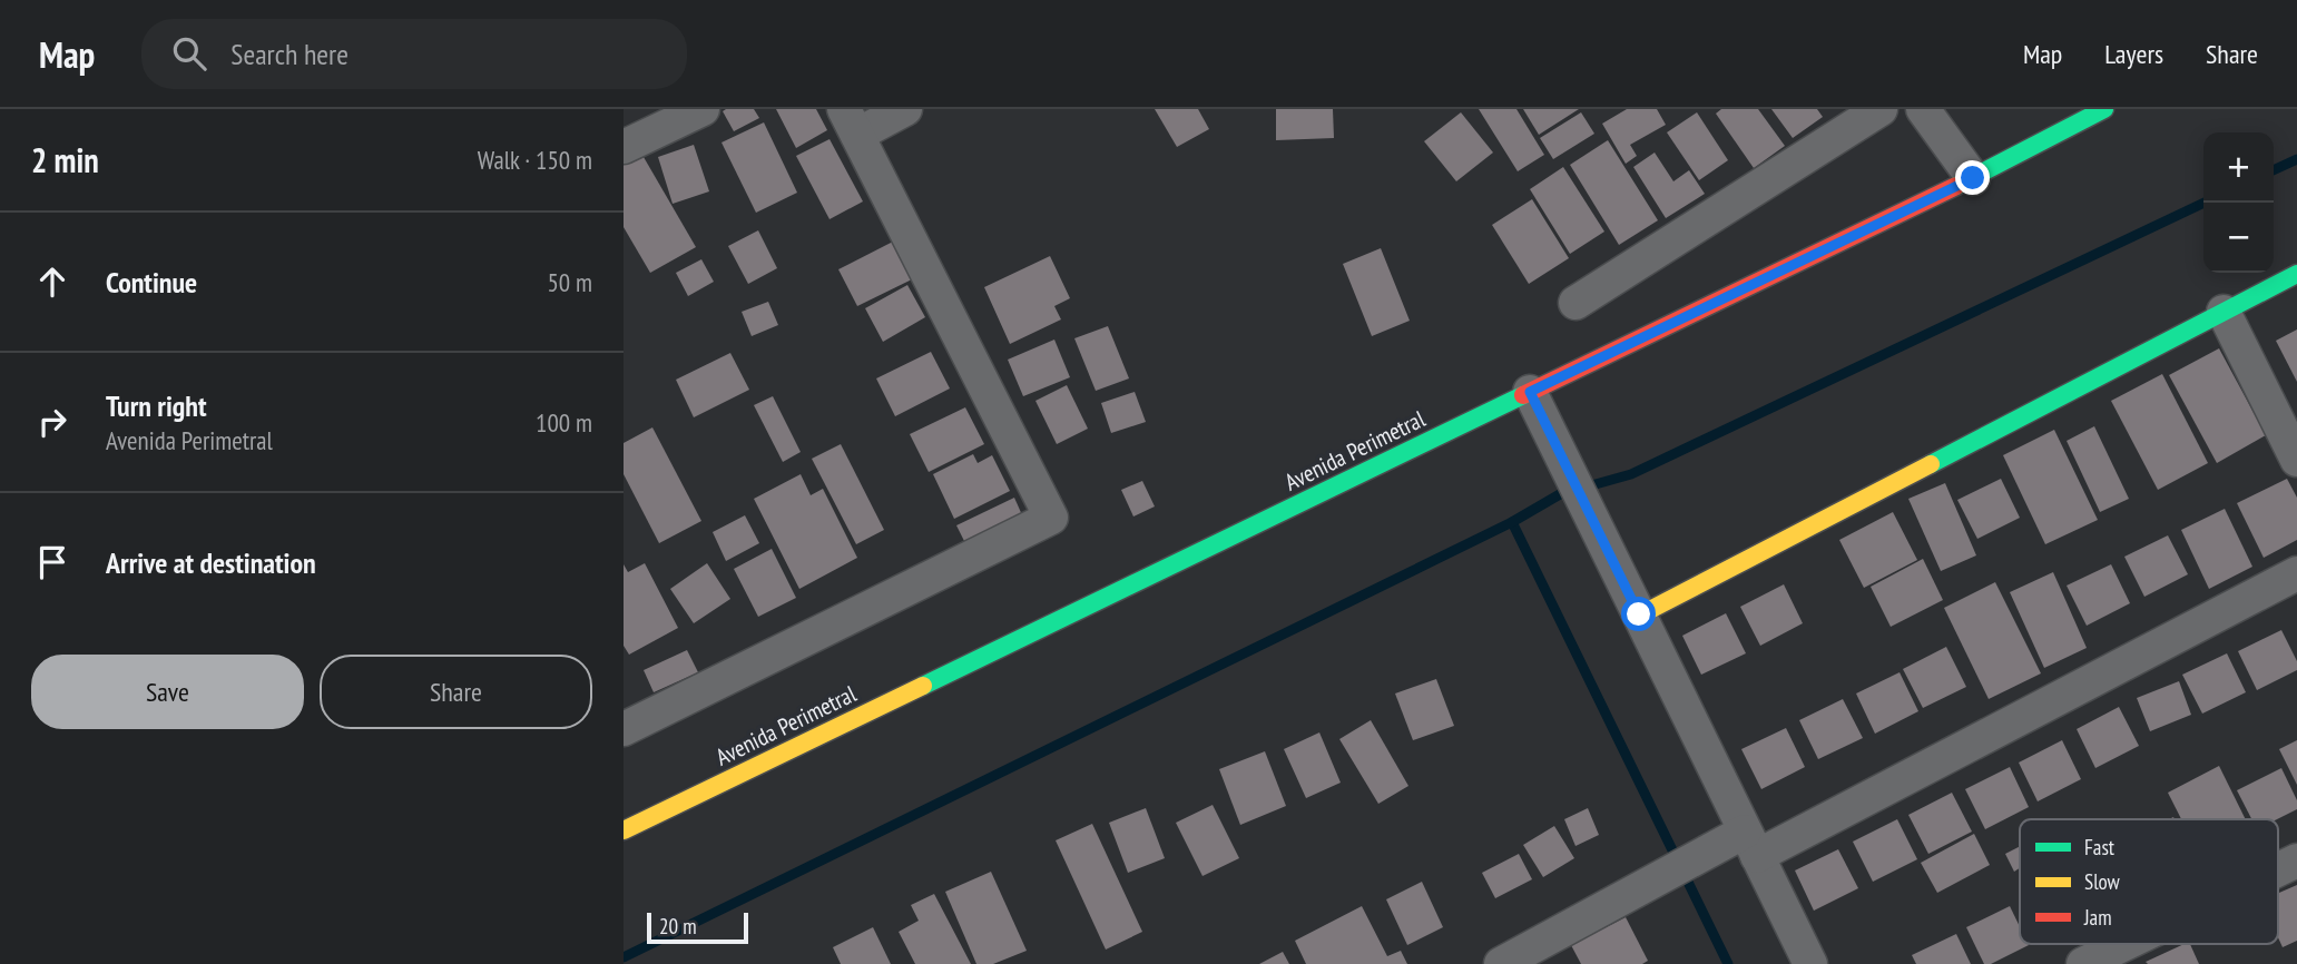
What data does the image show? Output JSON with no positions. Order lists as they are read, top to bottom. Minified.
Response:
{"streets":{"street":["Avenida Perimetral"]},"legend":["Fast","Slow","Jam"],"scale_bar":"20 m","page":{"header":"Map","search":"Search here","nav":["Map","Layers","Share"],"heading":["2 min","Walk · 150 m"],"map_buttons":["+","−"],"list":[["Continue","50 m"],["Turn right","Avenida Perimetral","100 m"],"Arrive at destination"],"buttons":["Save","Share"],"scale":"20 m"}}
